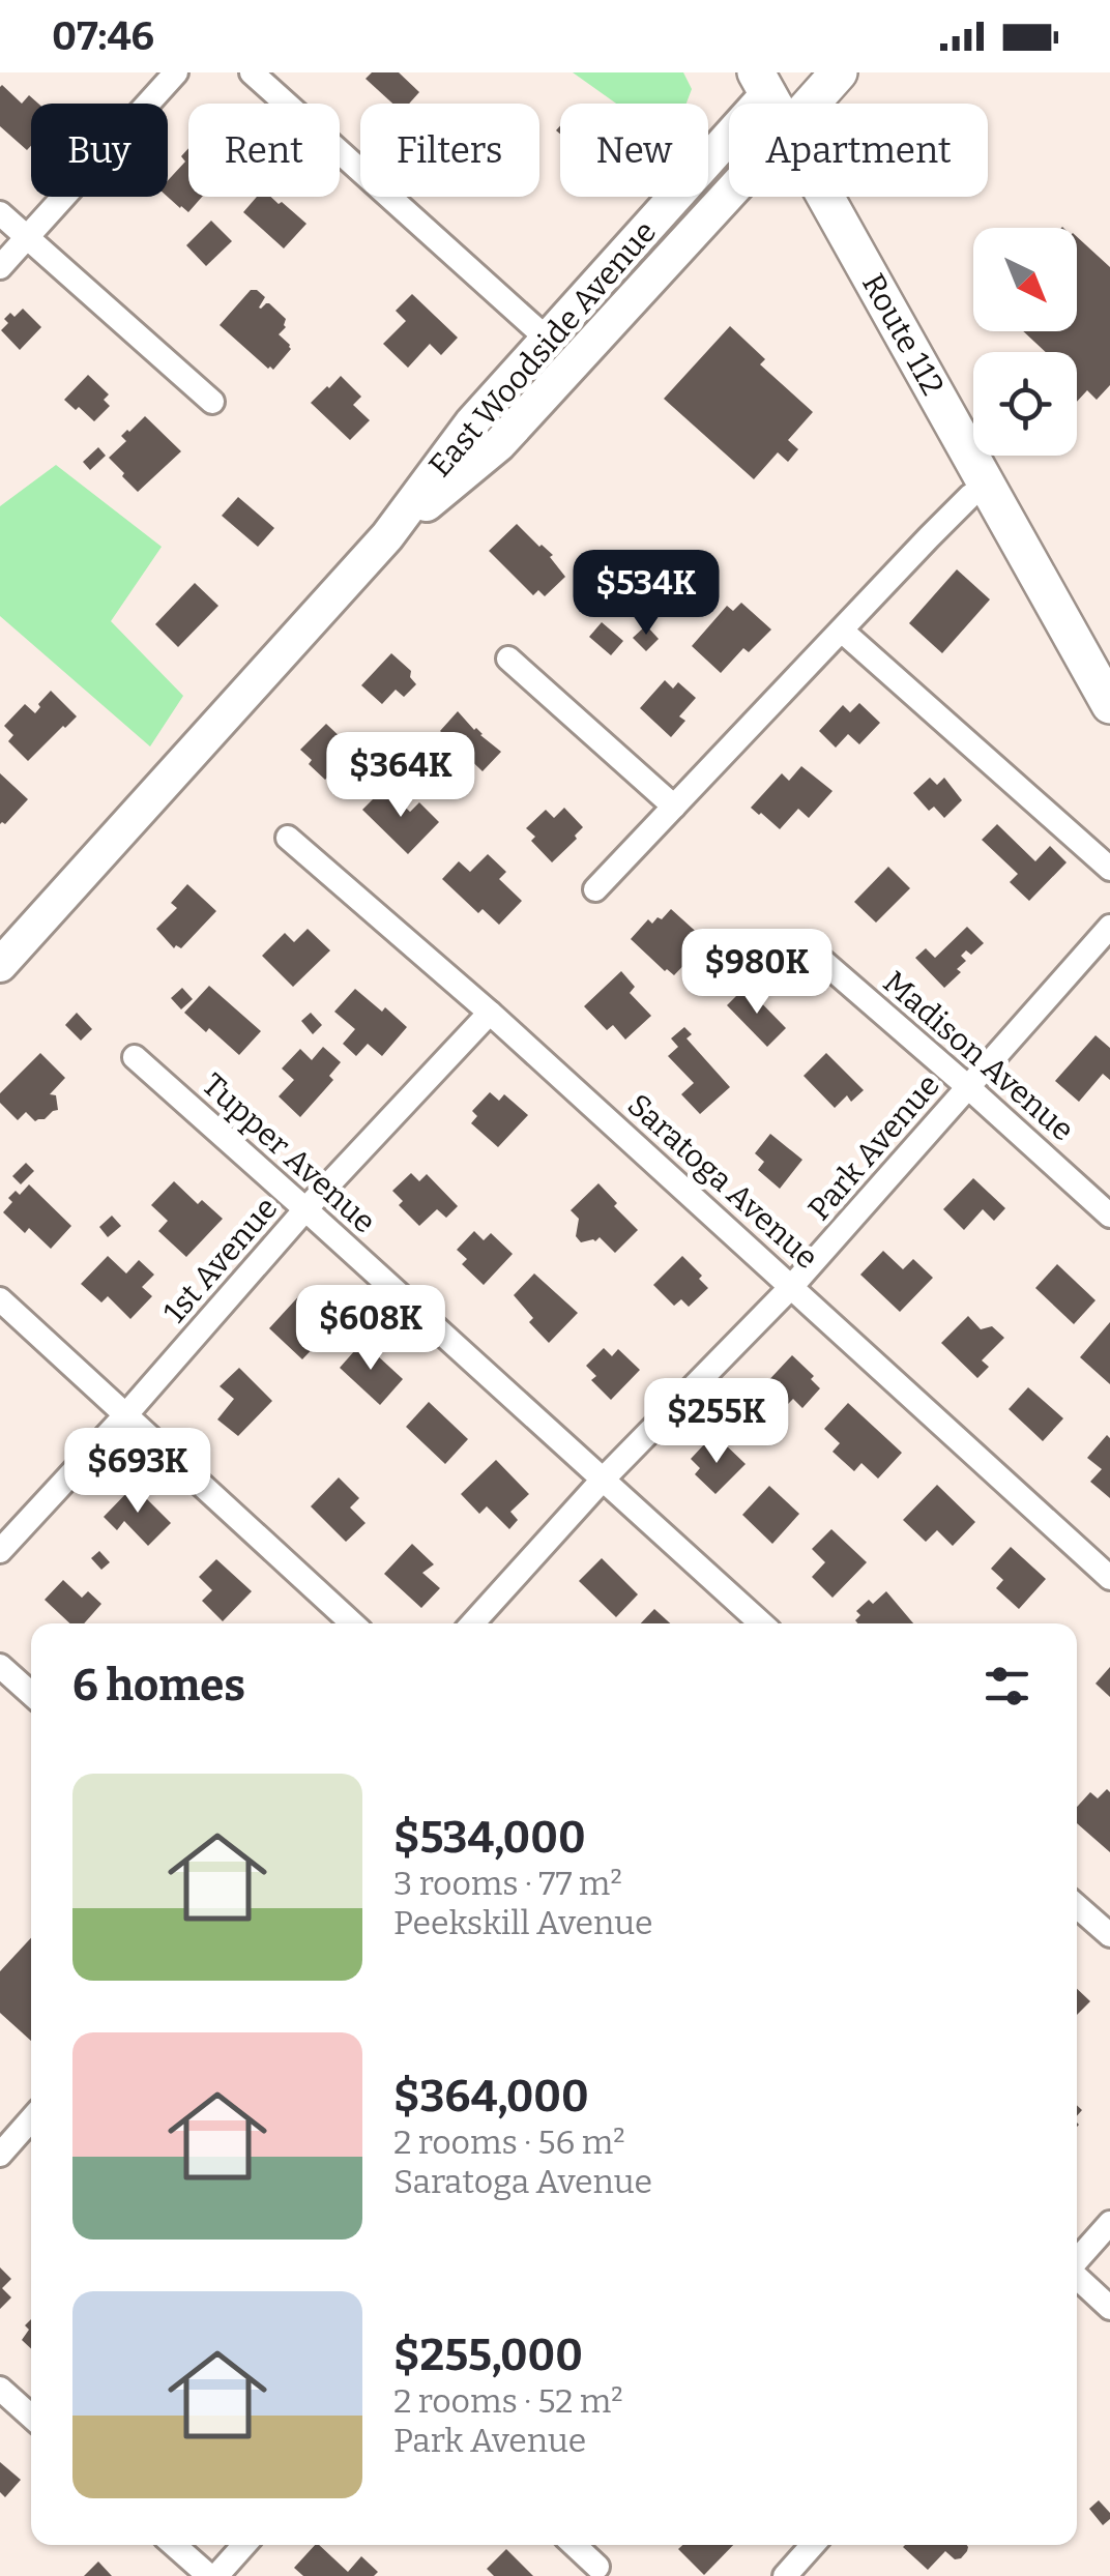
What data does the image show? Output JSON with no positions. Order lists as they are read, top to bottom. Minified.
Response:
{"streets":{"main road":["Route 112","East Woodside Avenue"],"street":["Madison Avenue","Park Avenue","Tupper Avenue","Saratoga Avenue","1st Avenue"]},"crossings":[["Madison Avenue","Park Avenue"],["Park Avenue","Tupper Avenue"],["Park Avenue","Saratoga Avenue"],["Tupper Avenue","1st Avenue"],["Saratoga Avenue","1st Avenue"]],"north":"bottom right","page":{"status":"07:46","chip":["Buy","Rent","Filters","New","Apartment"],"price":["$534K","$364K","$980K","$608K","$255K","$693K"],"heading":"6 homes","list":[{"name":"$534,000","note":"3 rooms · 77 m² · Peekskill Avenue"},{"name":"$364,000","note":"2 rooms · 56 m² · Saratoga Avenue"},{"name":"$255,000","note":"2 rooms · 52 m² · Park Avenue"}]}}
